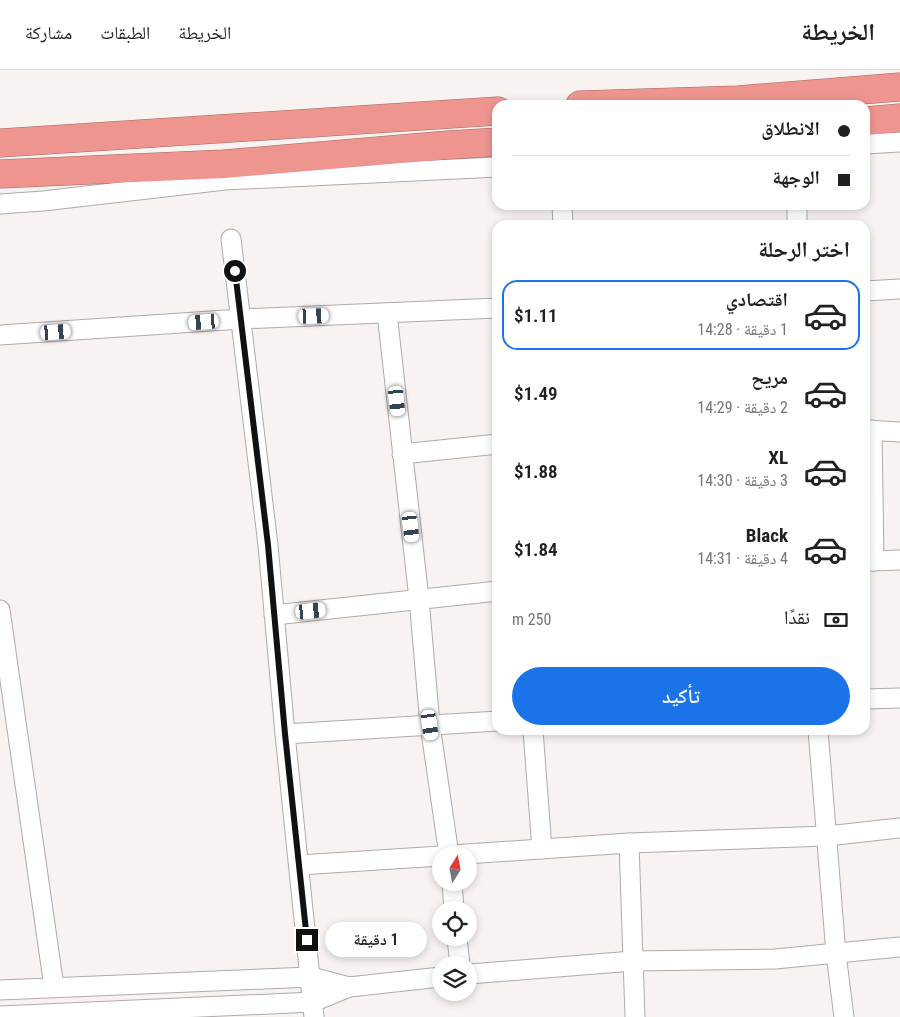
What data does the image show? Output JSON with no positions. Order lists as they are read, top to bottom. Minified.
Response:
{"north":"top","page":{"header":"الخريطة","nav":["الخريطة","الطبقات","مشاركة"],"banner":["الانطلاق","الوجهة"],"heading":"اختر الرحلة","list":[{"name":"اقتصادي","note":"1 دقيقة · 14:28","value":"$1.11"},{"name":"مريح","note":"2 دقيقة · 14:29","value":"$1.49"},{"name":"XL","note":"3 دقيقة · 14:30","value":"$1.88"},{"name":"Black","note":"4 دقيقة · 14:31","value":"$1.84"}],"pay":["نقدًا","250 m"],"buttons":"تأكيد","bubble":"1 دقيقة"}}
